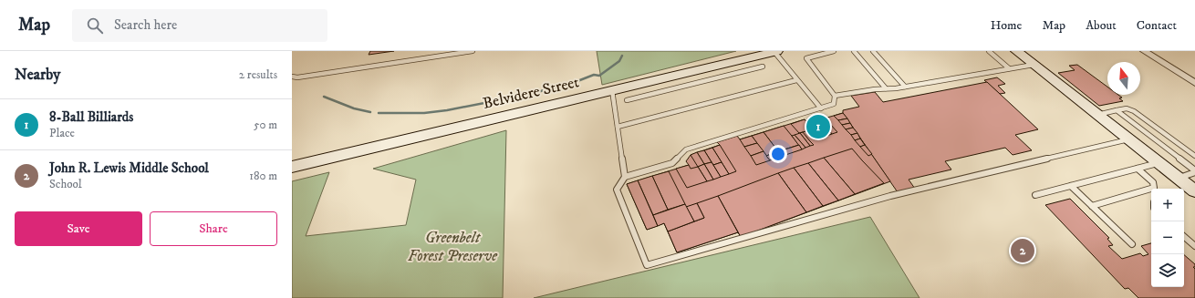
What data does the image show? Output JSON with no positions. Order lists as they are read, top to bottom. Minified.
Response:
{"streets":{"main road":["Belvidere Street"]},"parks":["Greenbelt Forest Preserve"],"north":"top","page":{"header":"Map","search":"Search here","nav":["Home","Map","About","Contact"],"heading":["Nearby","2 results"],"list":[{"mark":"1","name":"8-Ball Billiards","note":"Place","value":"50 m"},{"mark":"2","name":"John R. Lewis Middle School","note":"School","value":"180 m"}],"pins":["1","2"],"map_buttons":["+","−"],"buttons":["Save","Share"]}}
